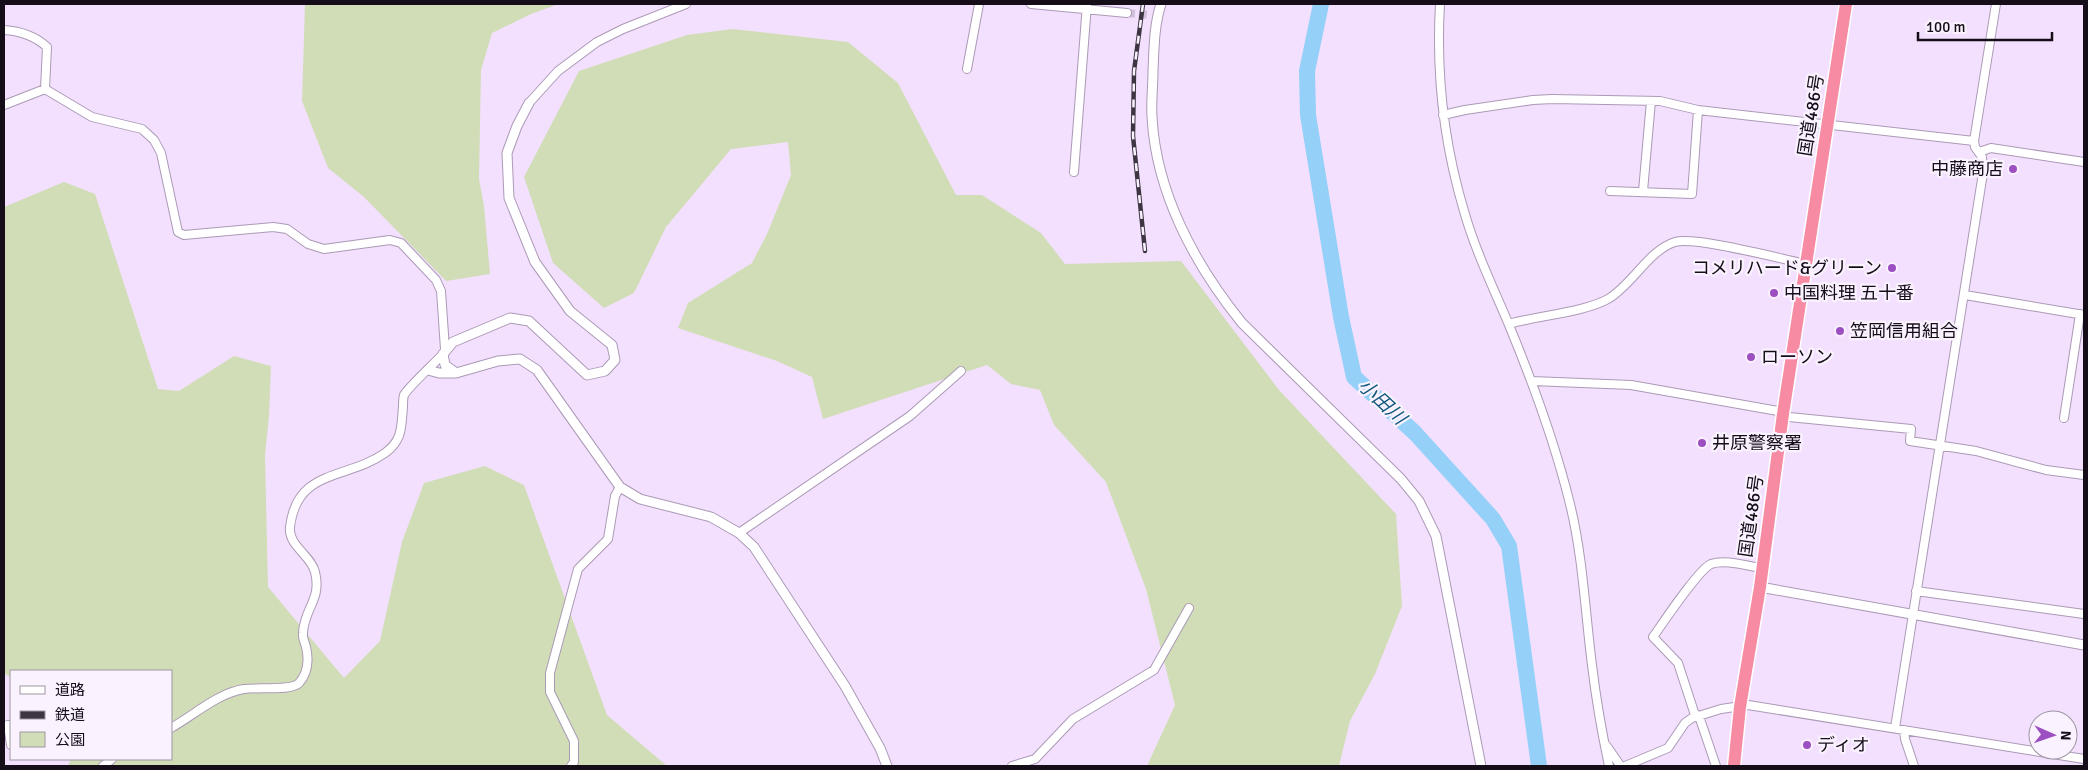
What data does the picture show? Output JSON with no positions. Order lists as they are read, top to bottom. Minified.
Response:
{"streets":{"highway":["国道486号"]},"water":["小田川"],"places":["中藤商店","コメリハード&グリーン","中国料理 五十番","笠岡信用組合","ローソン","井原警察署","ディオ"],"legend":["道路","鉄道","公園"],"scale_bar":"100 m","north":"right"}
